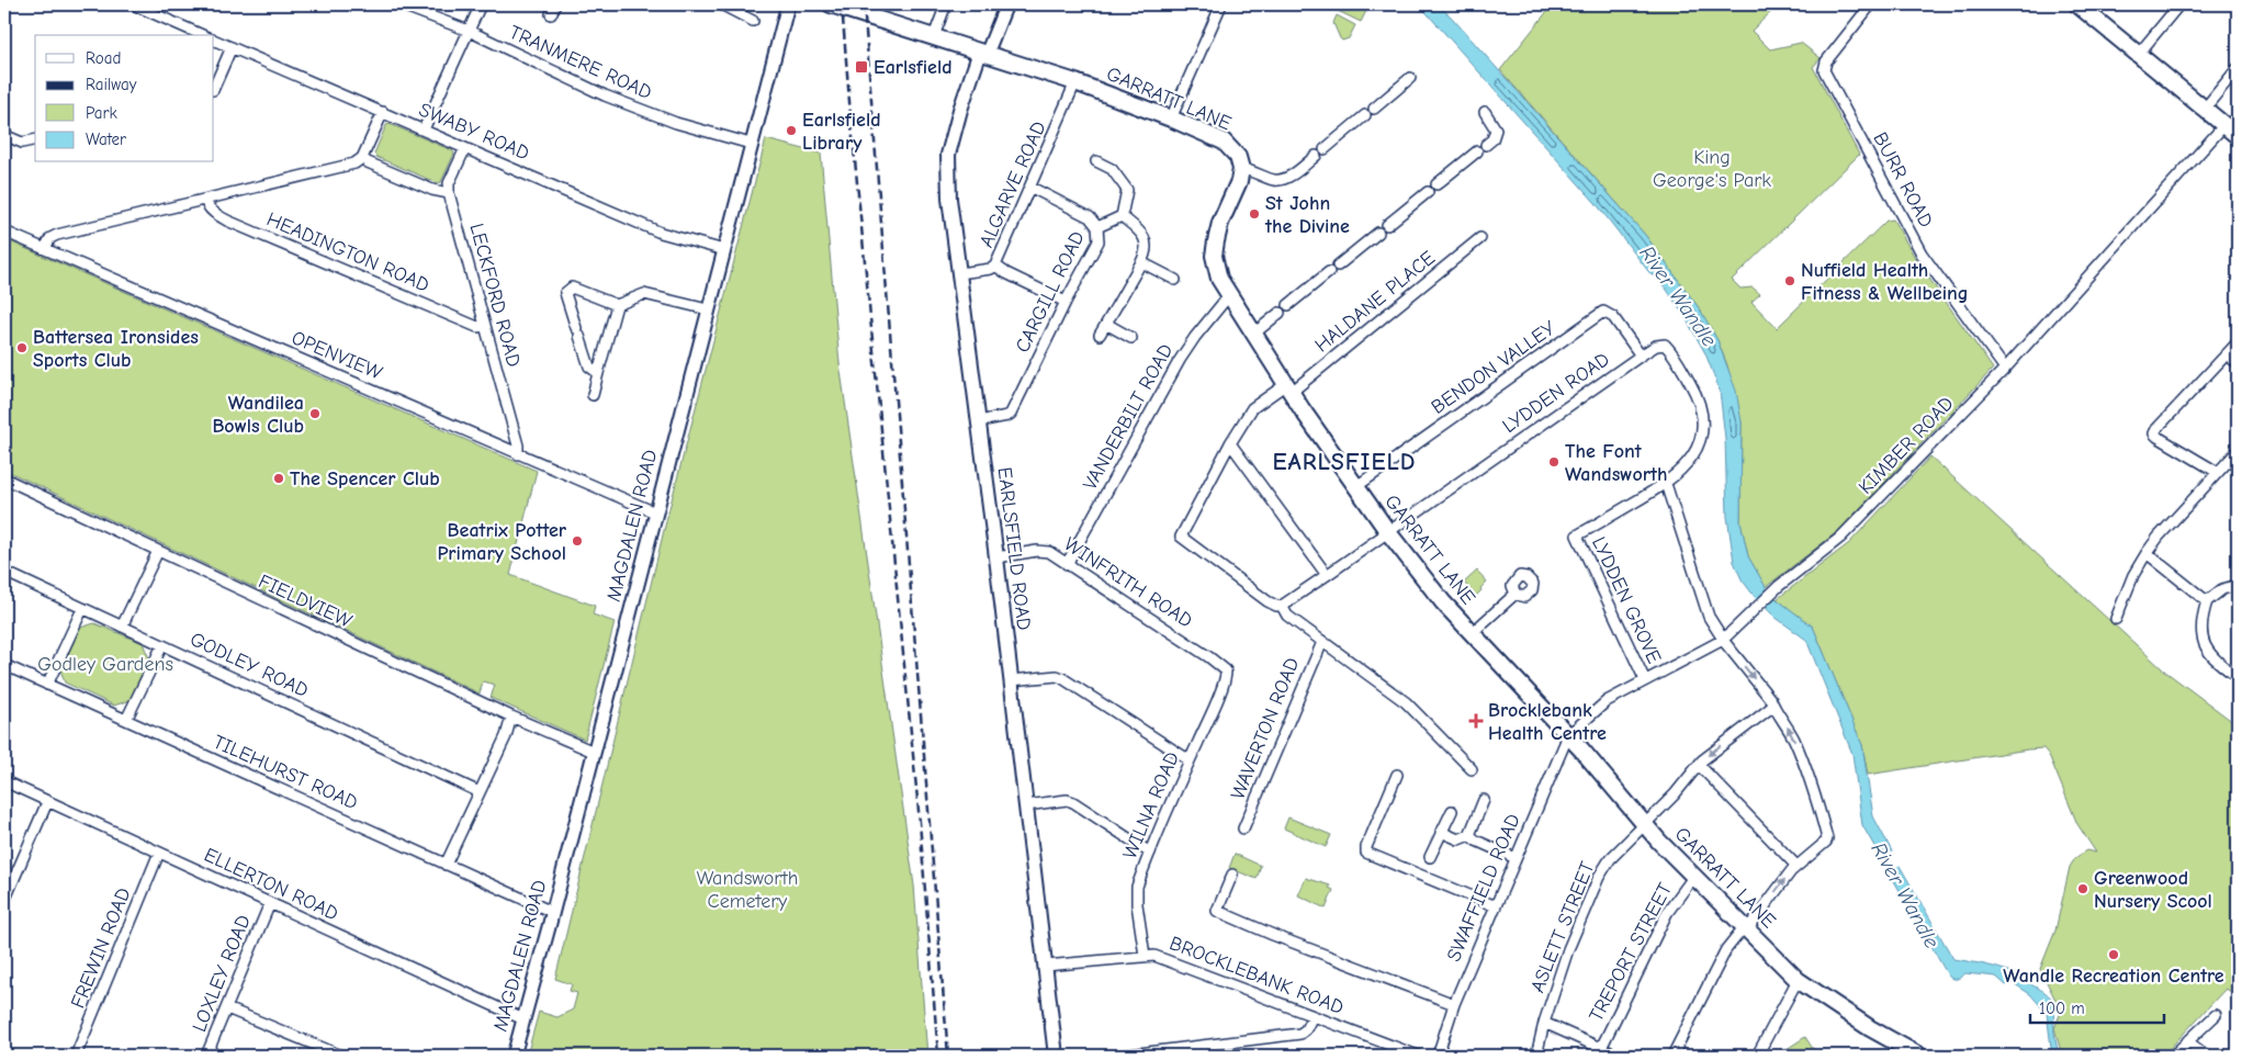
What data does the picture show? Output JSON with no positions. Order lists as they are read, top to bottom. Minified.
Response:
{"streets":{"main road":["GARRATT LANE","EARLSFIELD ROAD"],"street":["TRANMERE ROAD","SWABY ROAD","BURR ROAD","ALGARVE ROAD","HEADINGTON ROAD","CARGILL ROAD","LECKFORD ROAD","HALDANE PLACE","OPENVIEW","BENDON VALLEY","LYDDEN ROAD","VANDERBILT ROAD","KIMBER ROAD","MAGDALEN ROAD","WINFRITH ROAD","LYDDEN GROVE","FIELDVIEW","GODLEY ROAD","WAVERTON ROAD","TILEHURST ROAD","WILNA ROAD","ELLERTON ROAD","SWAFFIELD ROAD","ASLETT STREET","FREWIN ROAD","TREPORT STREET","LOXLEY ROAD","BROCKLEBANK ROAD"]},"crossings":[["TRANMERE ROAD","MAGDALEN ROAD"],["GARRATT LANE","ALGARVE ROAD"],["GARRATT LANE","HALDANE PLACE"],["GARRATT LANE","BENDON VALLEY"],["GARRATT LANE","LYDDEN ROAD"],["GARRATT LANE","VANDERBILT ROAD"],["GARRATT LANE","KIMBER ROAD"],["GARRATT LANE","EARLSFIELD ROAD"],["GARRATT LANE","SWAFFIELD ROAD"],["GARRATT LANE","ASLETT STREET"],["GARRATT LANE","TREPORT STREET"],["SWABY ROAD","MAGDALEN ROAD"],["BURR ROAD","KIMBER ROAD"],["ALGARVE ROAD","CARGILL ROAD"],["ALGARVE ROAD","EARLSFIELD ROAD"],["HEADINGTON ROAD","LECKFORD ROAD"],["CARGILL ROAD","EARLSFIELD ROAD"],["LECKFORD ROAD","OPENVIEW"],["HALDANE PLACE","LYDDEN ROAD"],["OPENVIEW","MAGDALEN ROAD"],["BENDON VALLEY","LYDDEN ROAD"],["LYDDEN ROAD","LYDDEN GROVE"],["VANDERBILT ROAD","WINFRITH ROAD"],["KIMBER ROAD","LYDDEN GROVE"],["KIMBER ROAD","SWAFFIELD ROAD"],["MAGDALEN ROAD","FIELDVIEW"],["MAGDALEN ROAD","TILEHURST ROAD"],["MAGDALEN ROAD","ELLERTON ROAD"],["EARLSFIELD ROAD","WINFRITH ROAD"],["EARLSFIELD ROAD","BROCKLEBANK ROAD"],["WINFRITH ROAD","WILNA ROAD"],["WILNA ROAD","BROCKLEBANK ROAD"],["ELLERTON ROAD","FREWIN ROAD"],["ELLERTON ROAD","LOXLEY ROAD"]],"districts":["EARLSFIELD"],"water":["River Wandle"],"parks":["King George's Park","Godley Gardens","Wandsworth Cemetery"],"places":{"transit":["Earlsfield"],"other":["Earlsfield Library","St John the Divine","Nuffield Health Fitness & Wellbeing","Battersea Ironsides Sports Club","Wandilea Bowls Club","The Font Wandsworth","The Spencer Club","Beatrix Potter Primary School","Greenwood Nursery Scool","Wandle Recreation Centre"],"health":["Brocklebank Health Centre"]},"legend":["Road","Railway","Park","Water"],"scale_bar":"100 m"}
